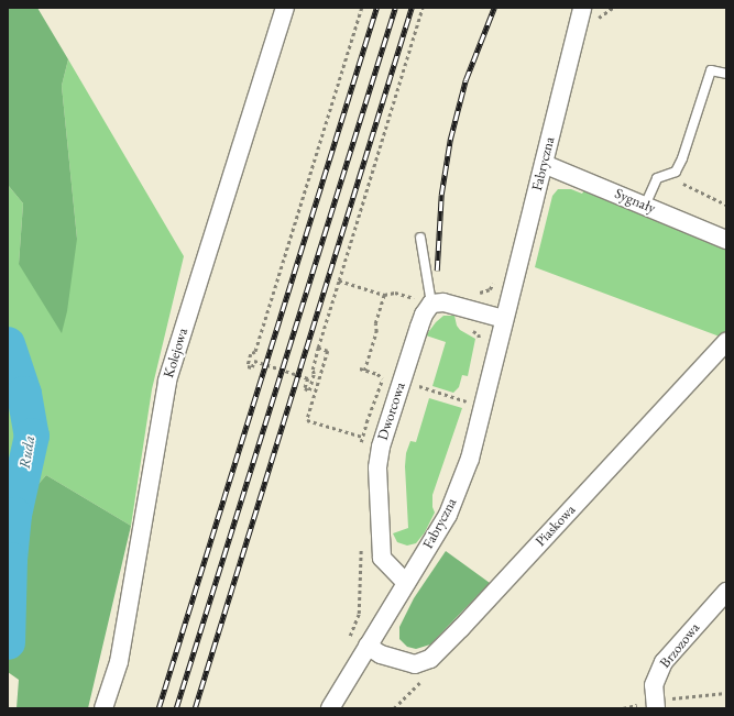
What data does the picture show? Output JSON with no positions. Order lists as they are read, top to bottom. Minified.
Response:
{"streets":{"street":["Fabryczna","Sygnały","Kolejowa","Dworcowa","Piaskowa","Brzozowa"]},"crossings":[["Fabryczna","Sygnały"],["Fabryczna","Dworcowa"],["Fabryczna","Piaskowa"]],"water":["Ruda"]}
